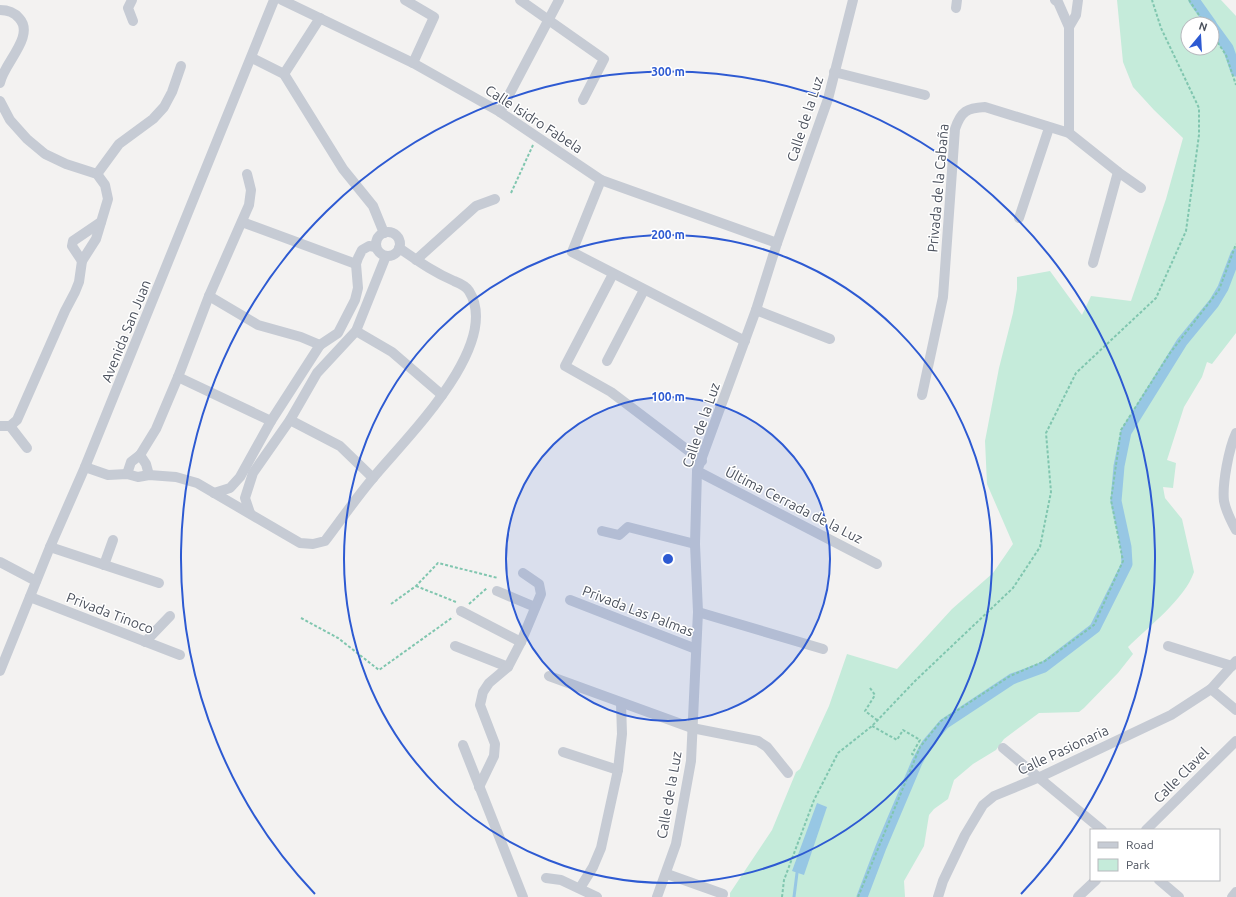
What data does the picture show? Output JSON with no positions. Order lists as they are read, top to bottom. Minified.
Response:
{"streets":{"street":["Calle Isidro Fabela","Calle de la Luz","Privada de la Cabaña","Avenida San Juan","Última Cerrada de la Luz","Privada Las Palmas","Privada Tinoco","Calle Pasionaria","Calle Clavel"]},"crossings":[["Calle Isidro Fabela","Calle de la Luz"],["Calle de la Luz","Última Cerrada de la Luz"],["Calle de la Luz","Privada Las Palmas"],["Avenida San Juan","Privada Tinoco"]],"legend":["Road","Park"],"north":"top","rings":["300 m","200 m","100 m"]}
